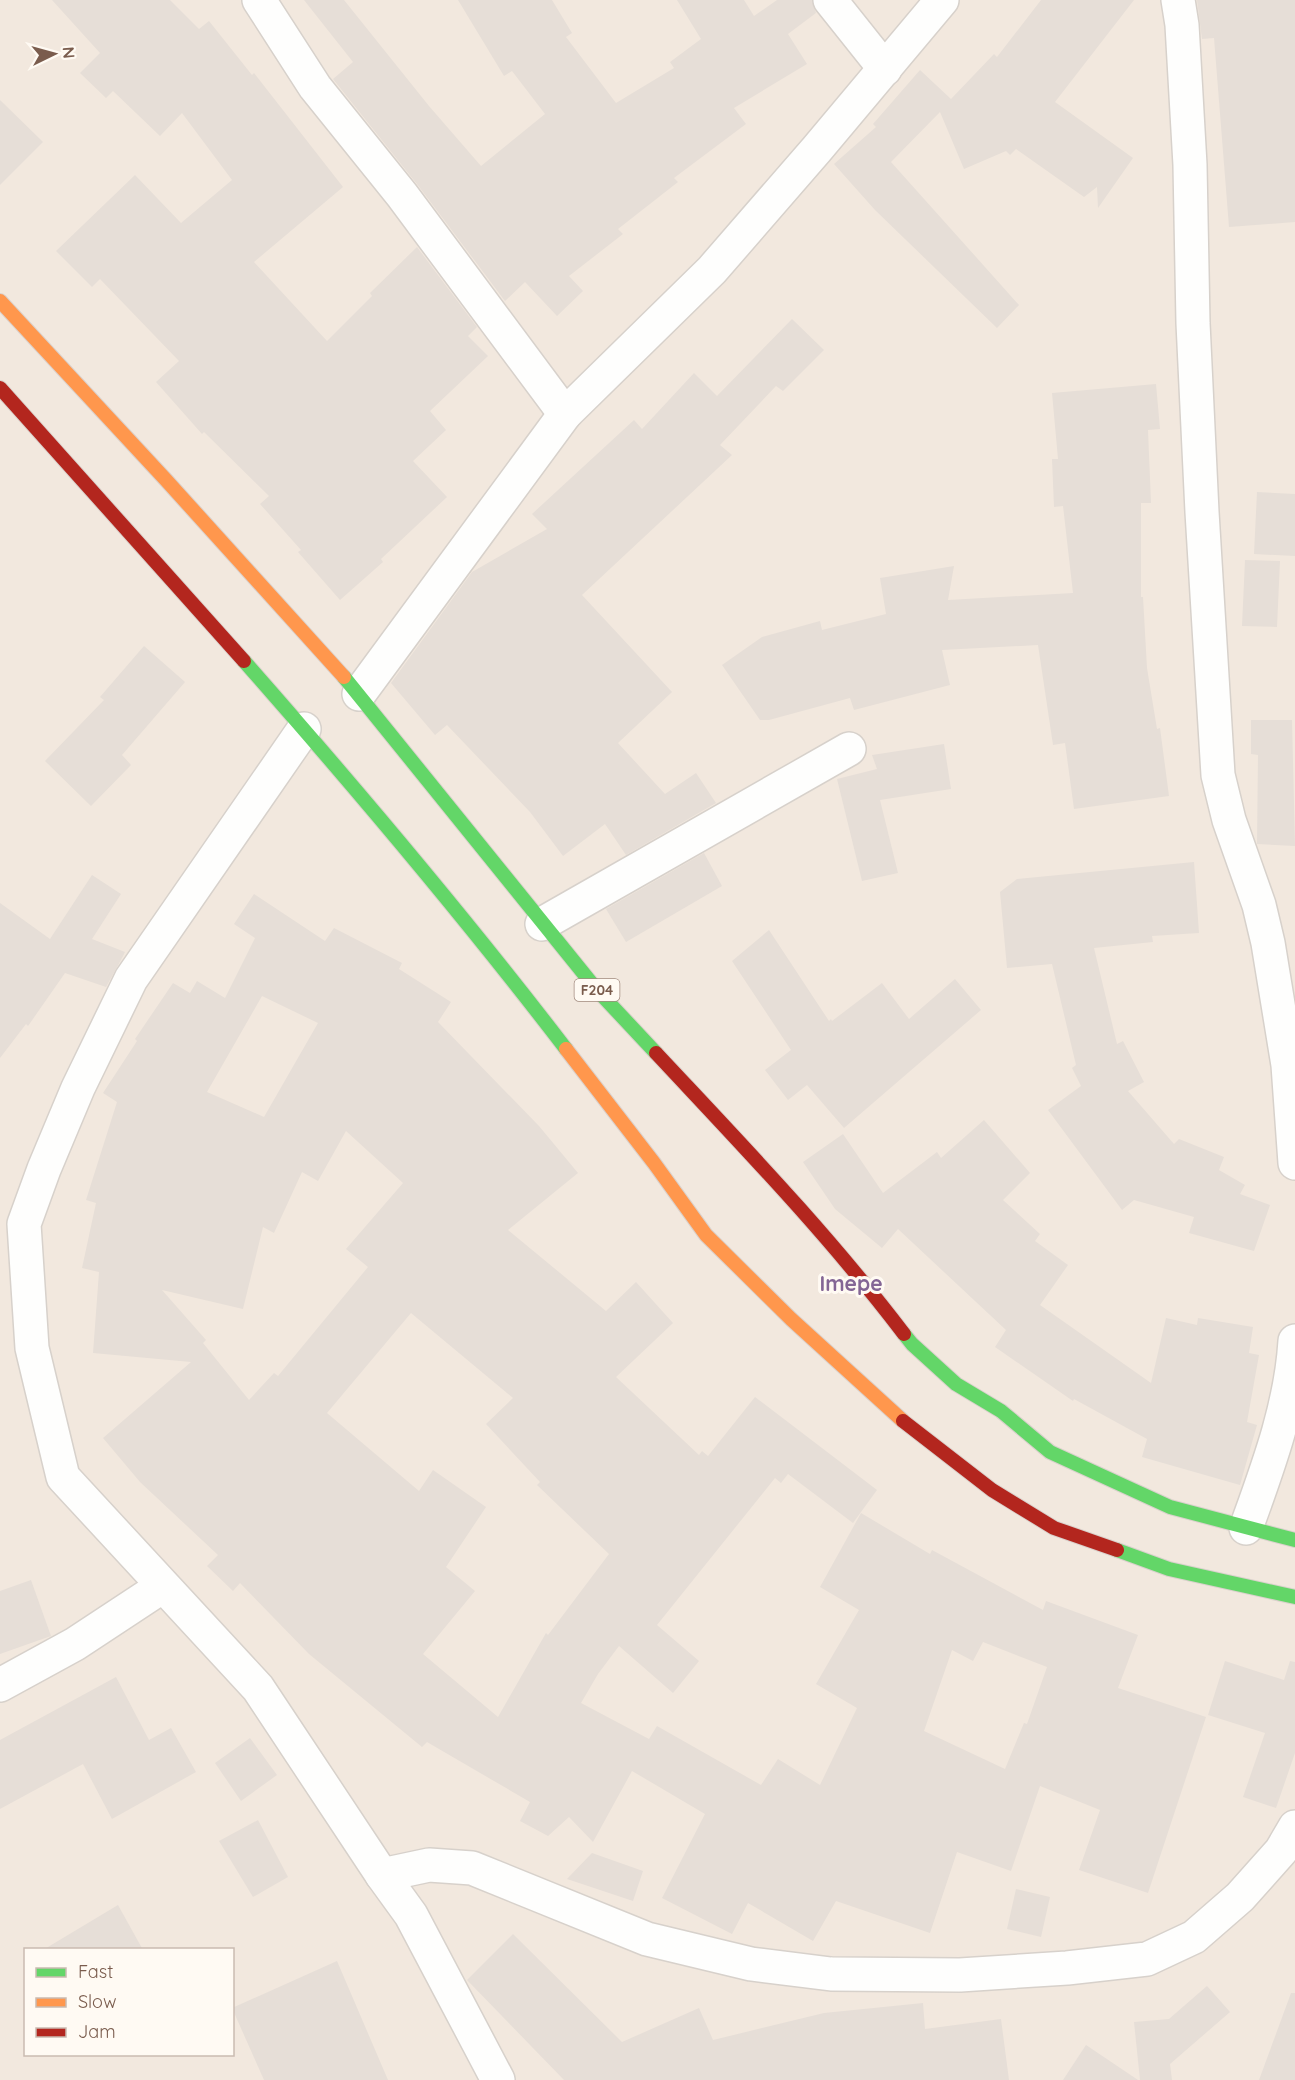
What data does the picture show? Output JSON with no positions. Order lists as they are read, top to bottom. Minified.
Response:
{"streets":{"main road":["F204"]},"districts":["Imepe"],"legend":["Fast","Slow","Jam"],"north":"right"}
